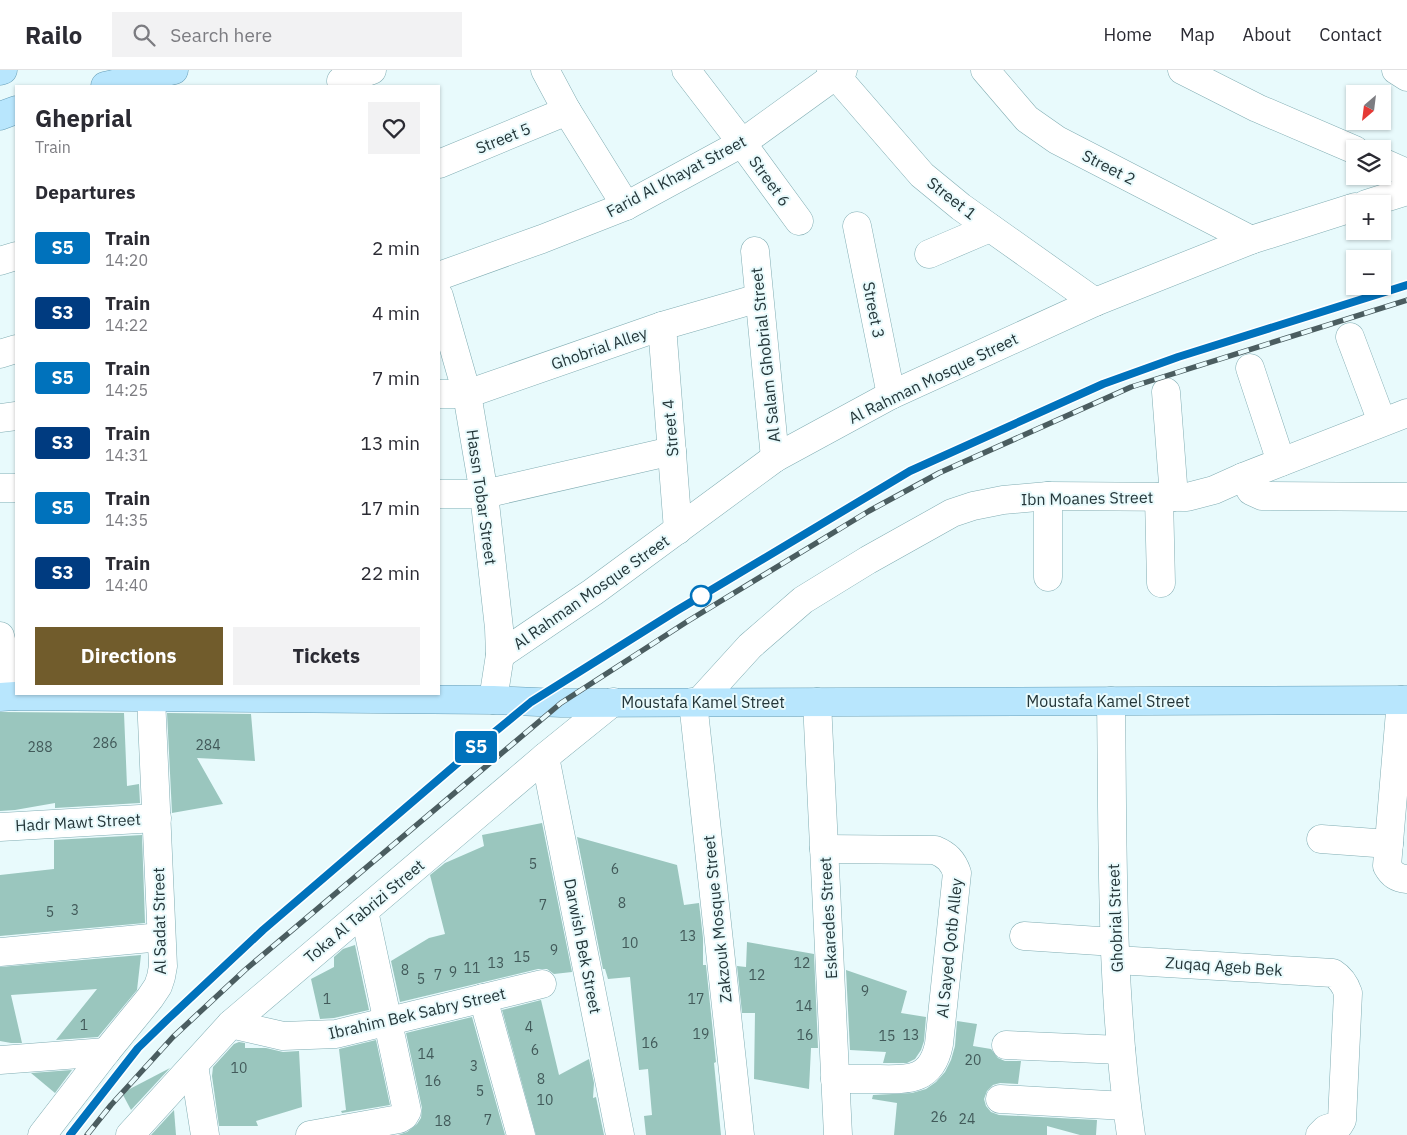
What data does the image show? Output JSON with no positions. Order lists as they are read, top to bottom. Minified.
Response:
{"streets":{"main road":["Moustafa Kamel Street"],"street":["Street 5","Street 2","Farid Al Khayat Street","Street 6","Street 1","Street 3","Ghobrial Alley","Al Salam Ghobrial Street","Al Rahman Mosque Street","Street 4","Hassn Tobar Street","Ibn Moanes Street","Hadr Mawt Street","Toka Al Tabrizi Street","Eskaredes Street","Ghobrial Street","Zakzouk Mosque Street","Al Sadat Street","Darwish Bek Street","Al Sayed Qotb Alley","Zuqaq Ageb Bek","Ibrahim Bek Sabry Street"]},"crossings":[["Street 2","Al Rahman Mosque Street"],["Farid Al Khayat Street","Street 6"],["Farid Al Khayat Street","Street 1"],["Street 1","Al Rahman Mosque Street"],["Street 3","Al Rahman Mosque Street"],["Ghobrial Alley","Al Salam Ghobrial Street"],["Ghobrial Alley","Street 4"],["Ghobrial Alley","Hassn Tobar Street"],["Al Salam Ghobrial Street","Al Rahman Mosque Street"],["Al Rahman Mosque Street","Street 4"],["Al Rahman Mosque Street","Hassn Tobar Street"],["Hassn Tobar Street","Moustafa Kamel Street"],["Ibn Moanes Street","Moustafa Kamel Street"],["Ibn Moanes Street","Zakzouk Mosque Street"],["Moustafa Kamel Street","Toka Al Tabrizi Street"],["Moustafa Kamel Street","Eskaredes Street"],["Moustafa Kamel Street","Ghobrial Street"],["Moustafa Kamel Street","Zakzouk Mosque Street"],["Moustafa Kamel Street","Al Sadat Street"],["Hadr Mawt Street","Al Sadat Street"],["Toka Al Tabrizi Street","Darwish Bek Street"],["Toka Al Tabrizi Street","Ibrahim Bek Sabry Street"],["Eskaredes Street","Al Sayed Qotb Alley"],["Ghobrial Street","Zuqaq Ageb Bek"]],"house_numbers":["286","284","288","5","6","8","7","3","5","13","10","9","15","13","12","11","8","9","7","12","5","9","1","17","14","1","4","19","16","13","15","16","6","14","20","3","10","8","16","5","10","26","24","7","18"],"north":"bottom left","page":{"header":"Railo","search":"Search here","nav":["Home","Map","About","Contact"],"on_map":"S5","map_buttons":["+","−"],"heading":[["Gheprial","Train"],"Departures"],"list":[{"mark":"S5","name":"Train","note":"14:20","value":"2 min"},{"mark":"S3","name":"Train","note":"14:22","value":"4 min"},{"mark":"S5","name":"Train","note":"14:25","value":"7 min"},{"mark":"S3","name":"Train","note":"14:31","value":"13 min"},{"mark":"S5","name":"Train","note":"14:35","value":"17 min"},{"mark":"S3","name":"Train","note":"14:40","value":"22 min"}],"buttons":["Directions","Tickets"]}}
